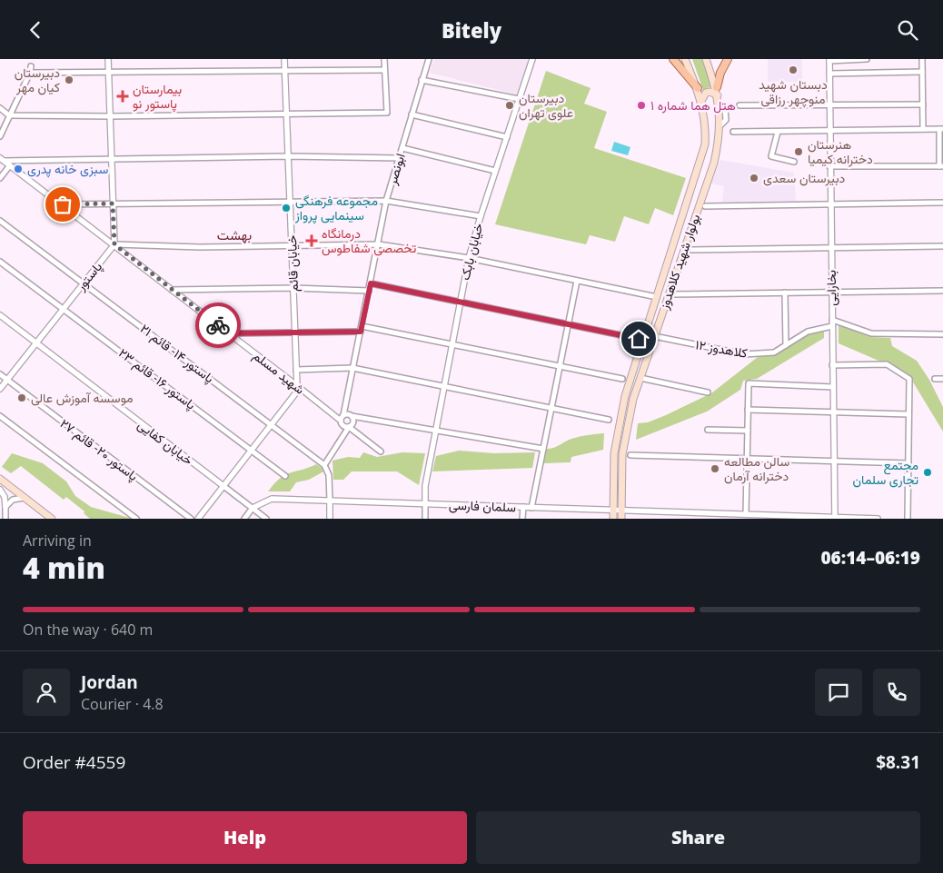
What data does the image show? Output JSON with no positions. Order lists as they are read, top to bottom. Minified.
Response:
{"streets":{"main road":["بولوار شهید کلاهدوز"],"street":["ابونصر","خیابان بابک","خیابان قائم","پاستور","بخارایی","کلاهدوز ۱۲","پاستور ۱۴- قائم ۲۱","شهید مسلم","پاستور ۱۶- قائم ۲۳","خیابان کفایی","پاستور ۲۰- قائم ۲۷","سلمان فارسی"]},"crossings":[["ابونصر","شهید مسلم"],["خیابان بابک","سلمان فارسی"],["بولوار شهید کلاهدوز","سلمان فارسی"],["خیابان قائم","شهید مسلم"],["پاستور","پاستور ۱۴- قائم ۲۱"],["پاستور","شهید مسلم"],["پاستور","پاستور ۱۶- قائم ۲۳"],["پاستور","خیابان کفایی"],["پاستور","پاستور ۲۰- قائم ۲۷"],["بخارایی","کلاهدوز ۱۲"],["بخارایی","سلمان فارسی"]],"districts":["بهشت"],"places":{"other":["دبستان شهید منوچهر رزاقی","دبیرستان کیان مهر","دبیرستان علوی تهران","هتل هما شماره ۱","هنرستان دخترانه کیمیا","سبزی خانه پدری","دبیرستان سعدی","مجموعه فرهنگی سینمایی پرواز","موسسه آموزش عالی","سالن مطالعه دخترانه آرمان","مجتمع تجاری سلمان"],"health":["بیمارستان پاستور نو","درمانگاه تخصصی شفاطوس"]},"page":{"header":"Bitely","heading":["4 min","Arriving in","06:14–06:19"],"panel":["Jordan","Courier · 4.8","Order #4559","$8.31"],"bar":"On the way · 640 m","buttons":["Help","Share"]}}
